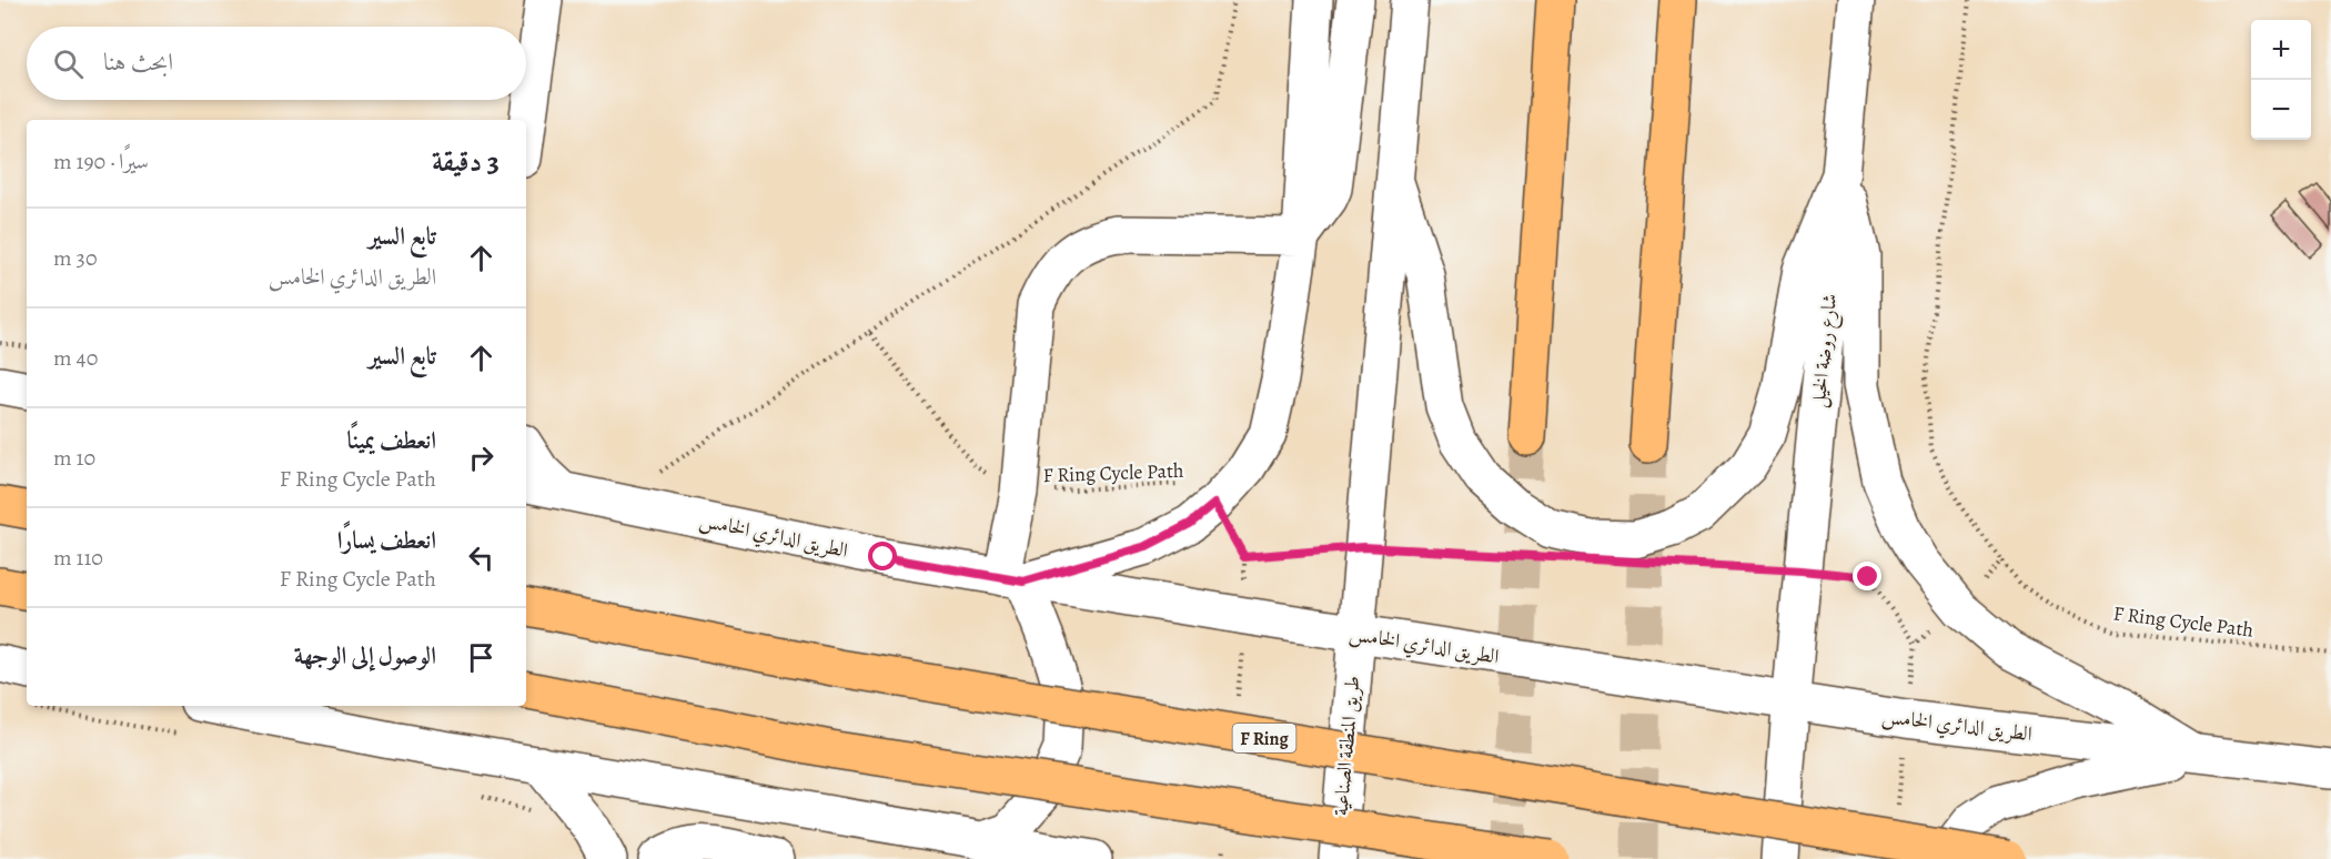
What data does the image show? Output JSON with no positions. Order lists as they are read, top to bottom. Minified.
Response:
{"streets":{"highway":["F Ring"],"street":["شارع روضة الخيل","الطريق الدائري الخامس","طريق المنطقة الصناعية"],"path":["F Ring Cycle Path"]},"crossings":[["شارع روضة الخيل","الطريق الدائري الخامس"],["الطريق الدائري الخامس","طريق المنطقة الصناعية"]],"page":{"map_buttons":["+","−"],"search":"ابحث هنا","heading":["3 دقيقة","سيرًا · 190 m"],"list":[["تابع السير","الطريق الدائري الخامس","30 m"],["تابع السير","40 m"],["انعطف يمينًا","F Ring Cycle Path","10 m"],["انعطف يسارًا","F Ring Cycle Path","110 m"],"الوصول إلى الوجهة"]}}
